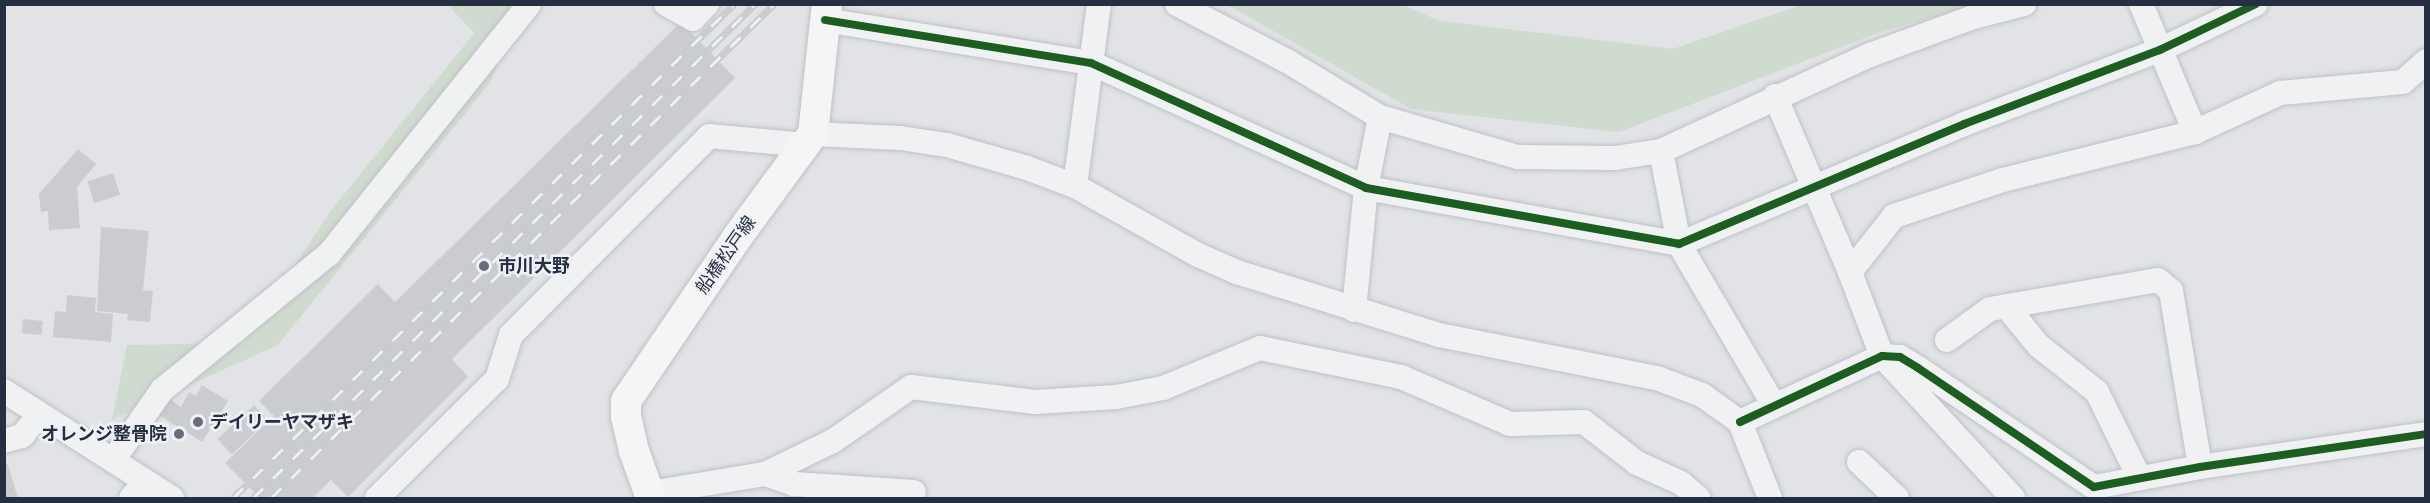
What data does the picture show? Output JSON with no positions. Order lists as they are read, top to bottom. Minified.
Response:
{"streets":{"main road":["船橋松戸線"]},"places":["市川大野","デイリーヤマザキ","オレンジ整骨院"]}
